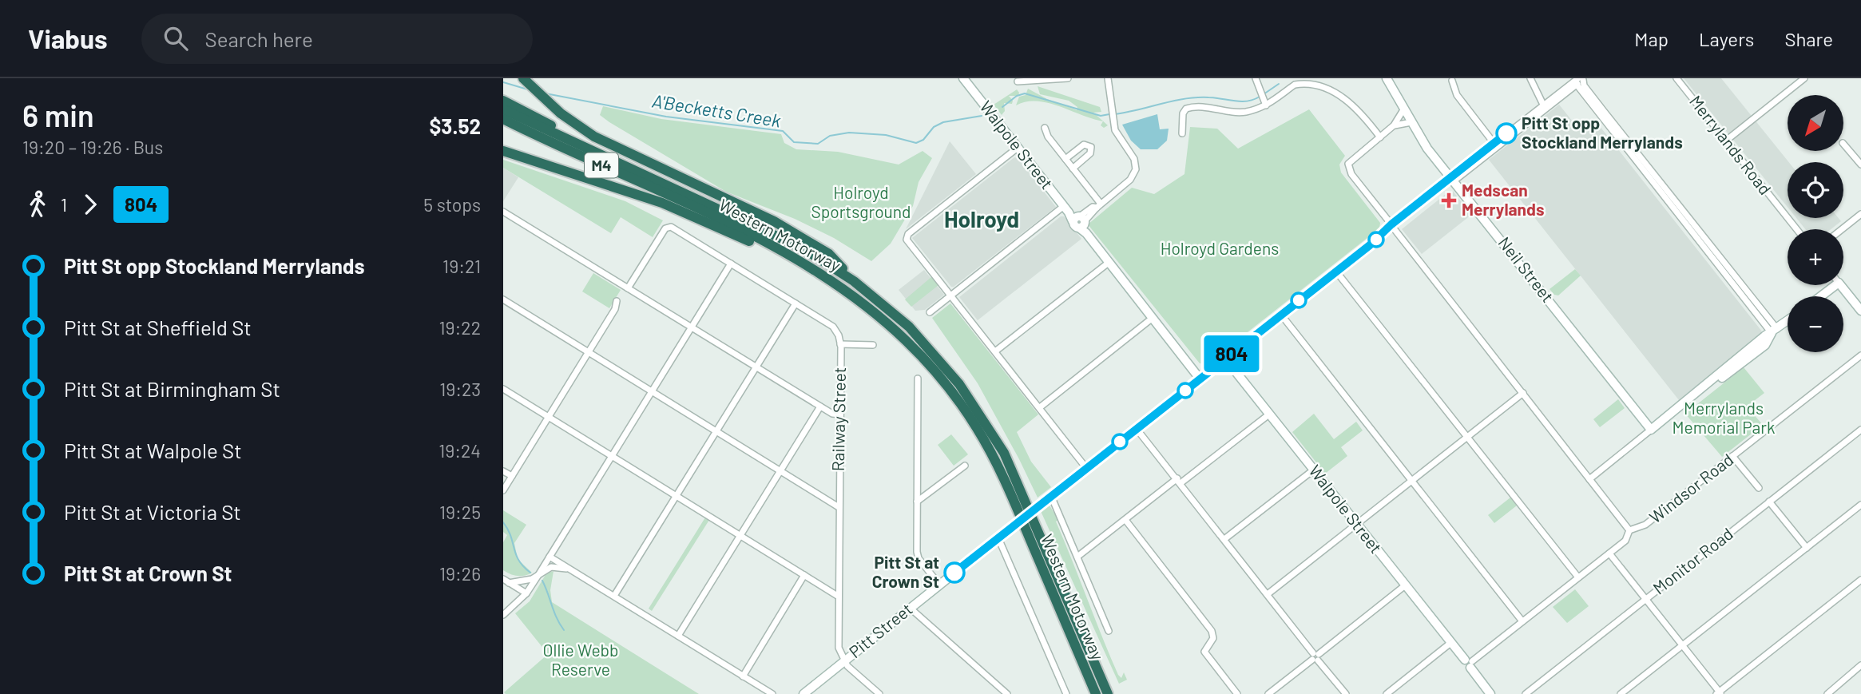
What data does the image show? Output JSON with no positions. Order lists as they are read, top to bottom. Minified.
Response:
{"streets":{"highway":["M4","Western Motorway"],"main road":["Walpole Street","Neil Street","Pitt Street"],"street":["Merrylands Road","Railway Street","Windsor Road","Monitor Road"]},"crossings":[["Walpole Street","Windsor Road"],["Walpole Street","Pitt Street"],["Neil Street","Pitt Street"],["Railway Street","Pitt Street"]],"districts":["Holroyd"],"water":["A'Becketts Creek"],"parks":["Holroyd Sportsground","Holroyd Gardens","Merrylands Memorial Park","Ollie Webb Reserve"],"places":{"other":["Pitt St opp Stockland Merrylands","Pitt St at Crown St"],"health":["Medscan Merrylands"]},"lines":["bus line 804"],"north":"bottom left","page":{"header":"Viabus","search":"Search here","nav":["Map","Layers","Share"],"heading":["6 min","19:20 – 19:26 · Bus","$3.52"],"on_map":"804","map_buttons":["+","−"],"legs":["1","804","5 stops"],"list":[{"name":"Pitt St opp Stockland Merrylands","value":"19:21"},{"name":"Pitt St at Sheffield St","value":"19:22"},{"name":"Pitt St at Birmingham St","value":"19:23"},{"name":"Pitt St at Walpole St","value":"19:24"},{"name":"Pitt St at Victoria St","value":"19:25"},{"name":"Pitt St at Crown St","value":"19:26"}]}}
